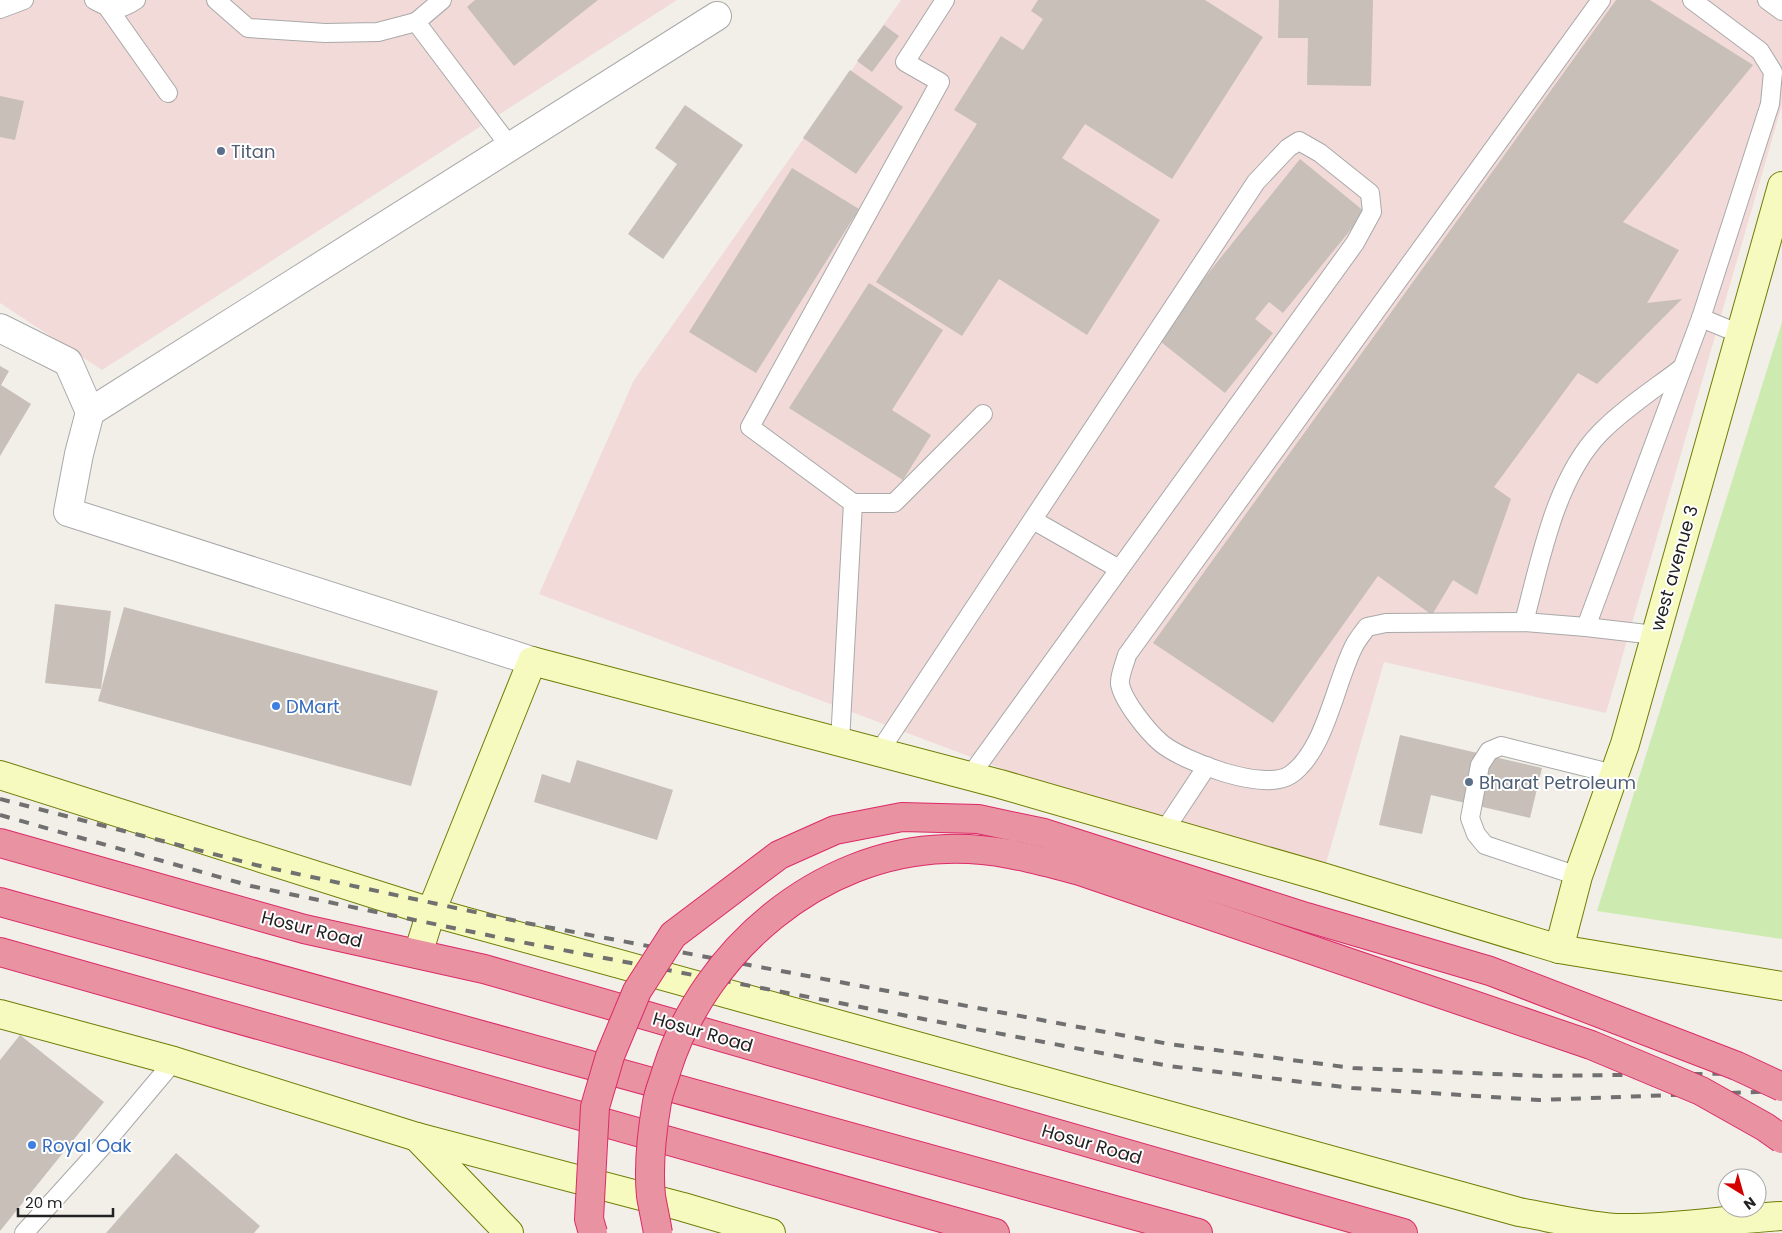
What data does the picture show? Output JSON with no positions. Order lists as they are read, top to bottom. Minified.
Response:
{"streets":{"highway":["Hosur Road"],"street":["west avenue 3"]},"places":["Titan","DMart","Bharat Petroleum","Royal Oak"],"scale_bar":"20 m","north":"bottom right"}
